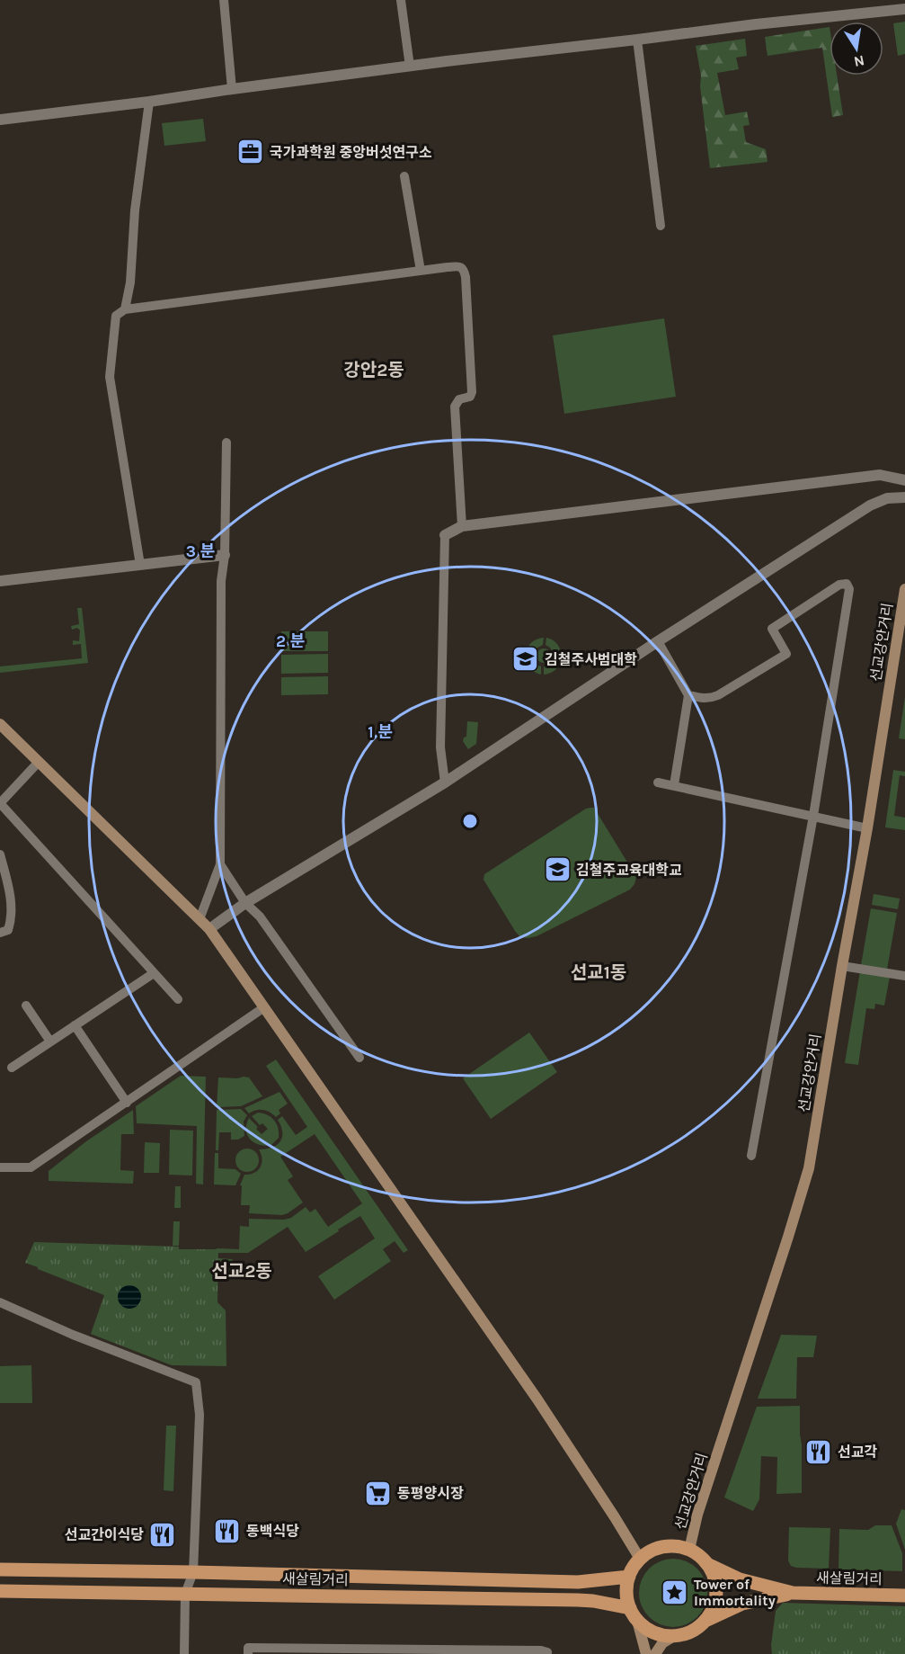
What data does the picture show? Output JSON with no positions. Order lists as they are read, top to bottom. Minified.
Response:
{"streets":{"main road":["선교강안거리","새살림거리"]},"crossings":[["선교강안거리","새살림거리"]],"districts":["강안2동","선교1동","선교2동"],"places":{"office":["국가과학원 중앙버섯연구소"],"school or university":["김철주사범대학","김철주교육대학교"],"restaurant":["선교각","동백식당","선교간이식당"],"supermarket":["동평양시장"],"place":["Tower of Immortality"]},"north":"bottom","rings":["3 분","2 분","1 분"]}
